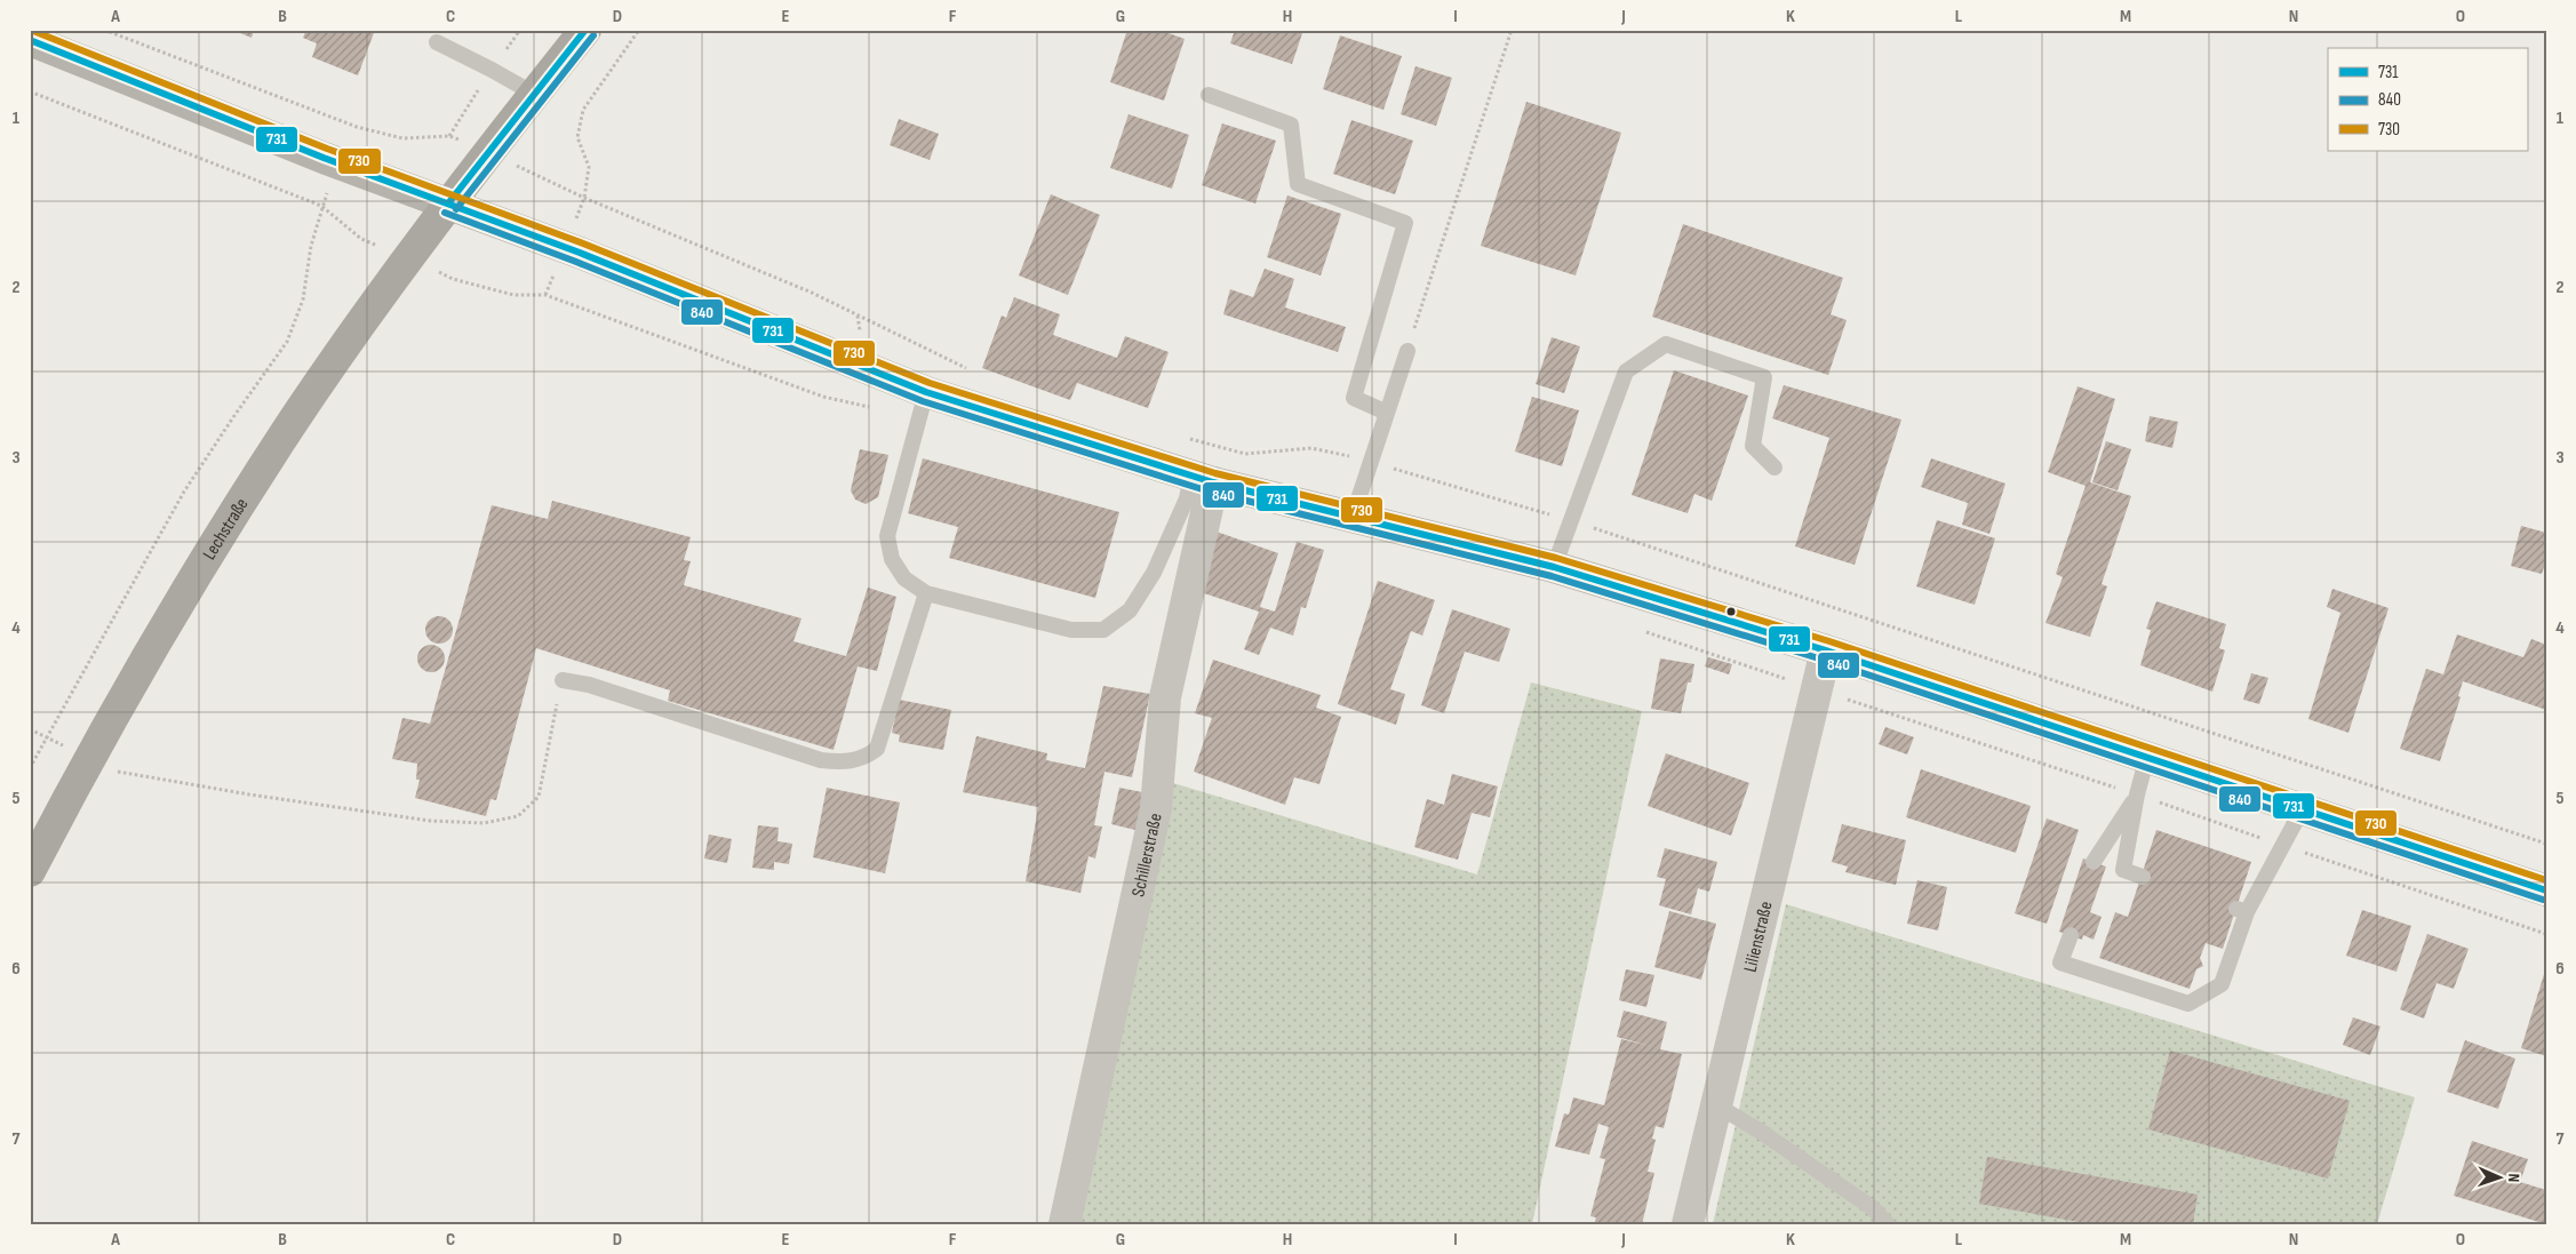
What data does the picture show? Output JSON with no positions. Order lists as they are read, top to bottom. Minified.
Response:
{"streets":{"main road":["Lechstraße"],"street":["Schillerstraße","Lilienstraße"]},"lines":["transit line 731","transit line 730","transit line 840"],"legend":["731","840","730"],"north":"right","grid":{"columns":["A","B","C","D","E","F","G","H","I","J","K","L","M","N","O"],"rows":["1","2","3","4","5","6","7"]}}
